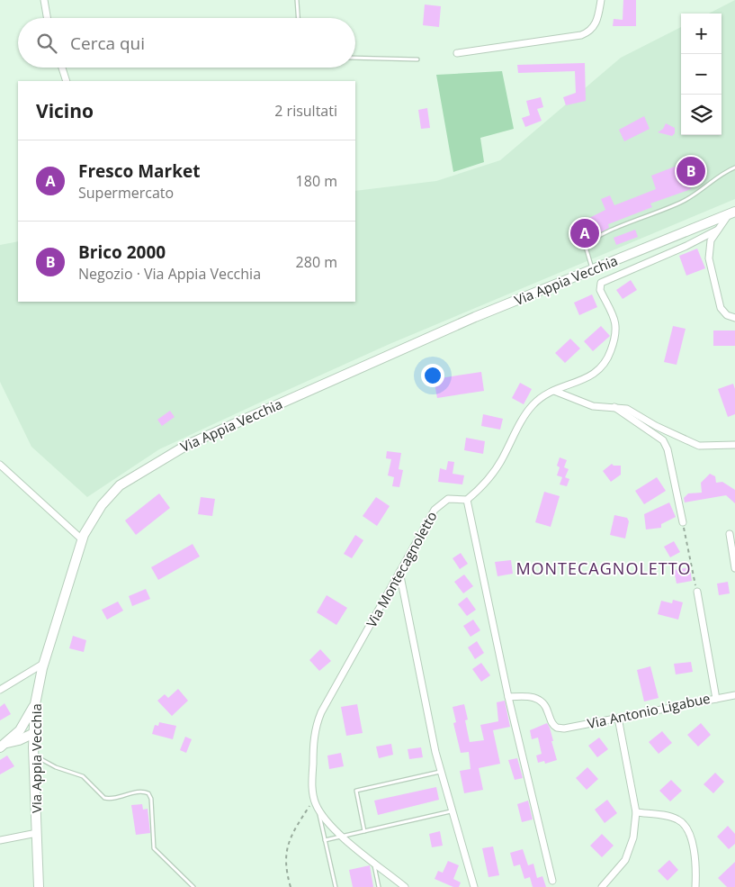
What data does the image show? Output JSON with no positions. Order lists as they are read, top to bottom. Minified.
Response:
{"streets":{"main road":["Via Appia Vecchia"],"street":["Via Montecagnoletto","Via Antonio Ligabue"]},"districts":["MONTECAGNOLETTO"],"page":{"map_buttons":["+","−"],"search":"Cerca qui","heading":["Vicino","2 risultati"],"list":[{"mark":"A","name":"Fresco Market","note":"Supermercato","value":"180 m"},{"mark":"B","name":"Brico 2000","note":"Negozio · Via Appia Vecchia","value":"280 m"}],"pins":["B","A"]}}
